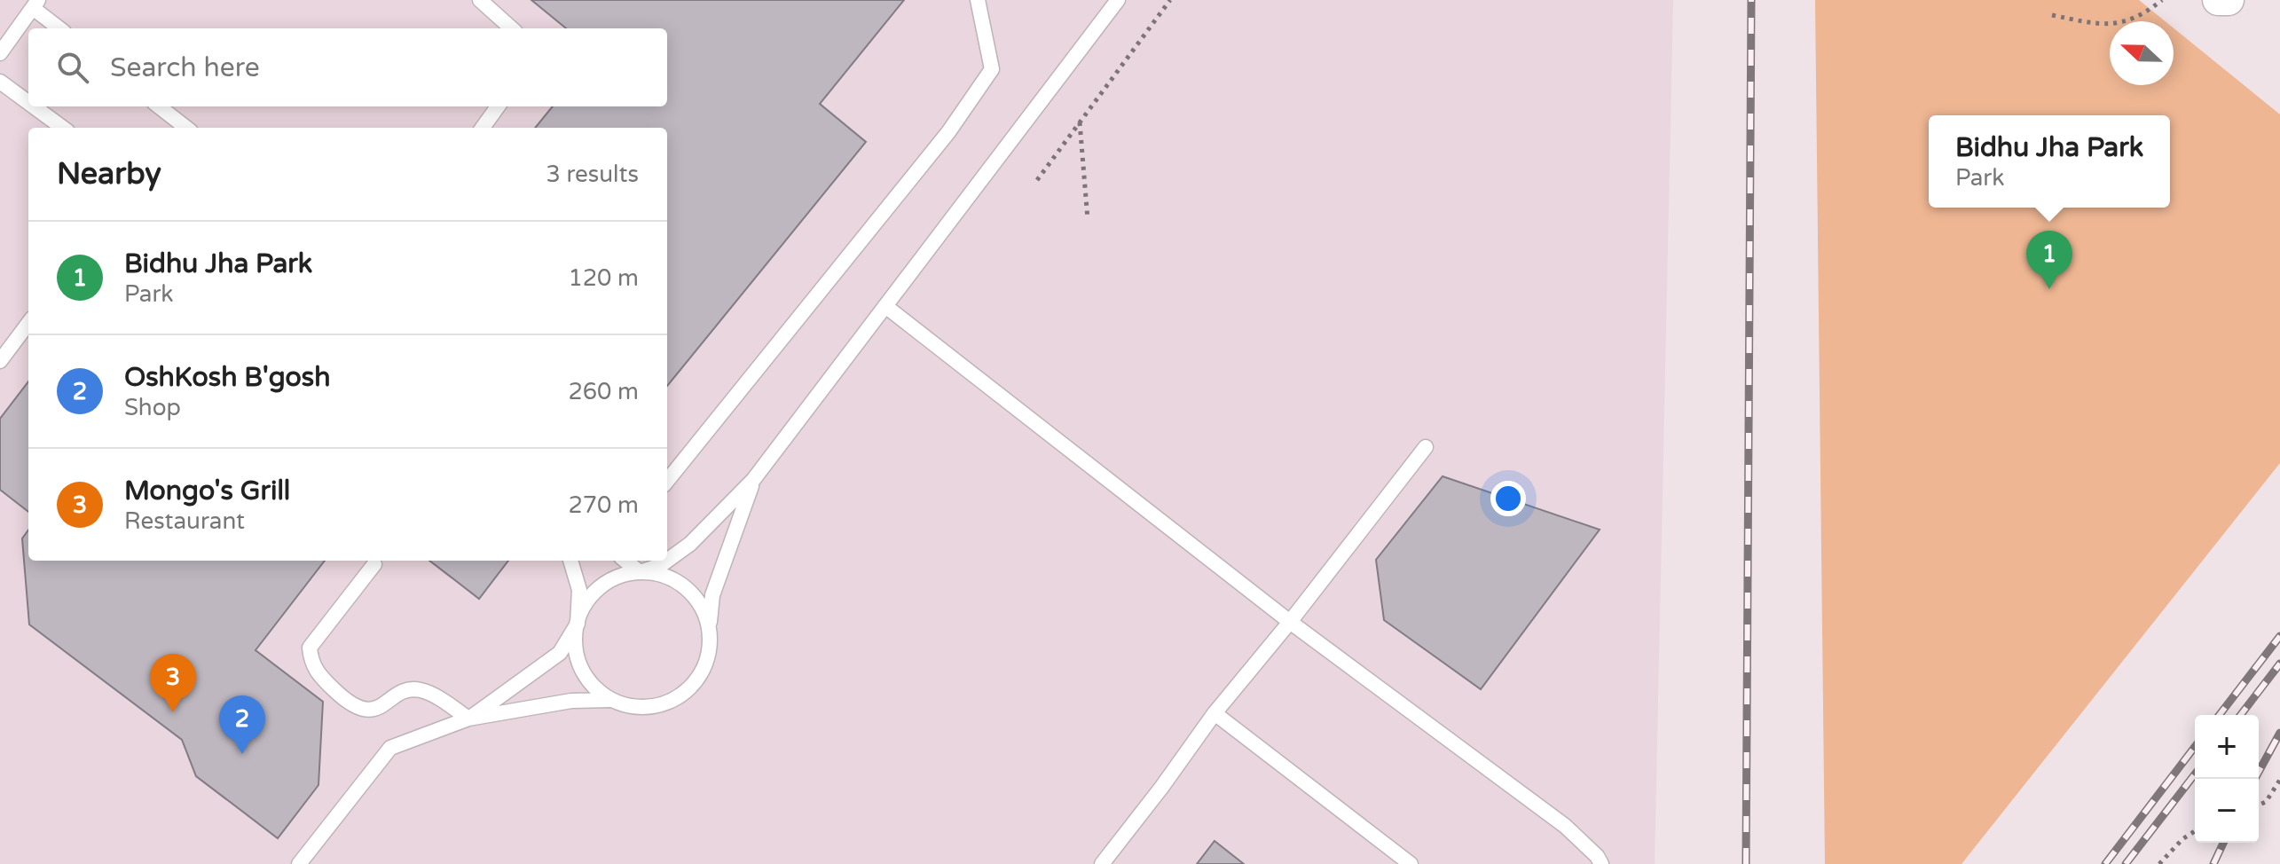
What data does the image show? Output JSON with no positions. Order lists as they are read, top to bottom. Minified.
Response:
{"north":"left","page":{"search":"Search here","popup":["Bidhu Jha Park","Park"],"heading":["Nearby","3 results"],"list":[{"mark":"1","name":"Bidhu Jha Park","note":"Park","value":"120 m"},{"mark":"2","name":"OshKosh B'gosh","note":"Shop","value":"260 m"},{"mark":"3","name":"Mongo's Grill","note":"Restaurant","value":"270 m"}],"pins":["1","3","2"],"map_buttons":["+","−"]}}
